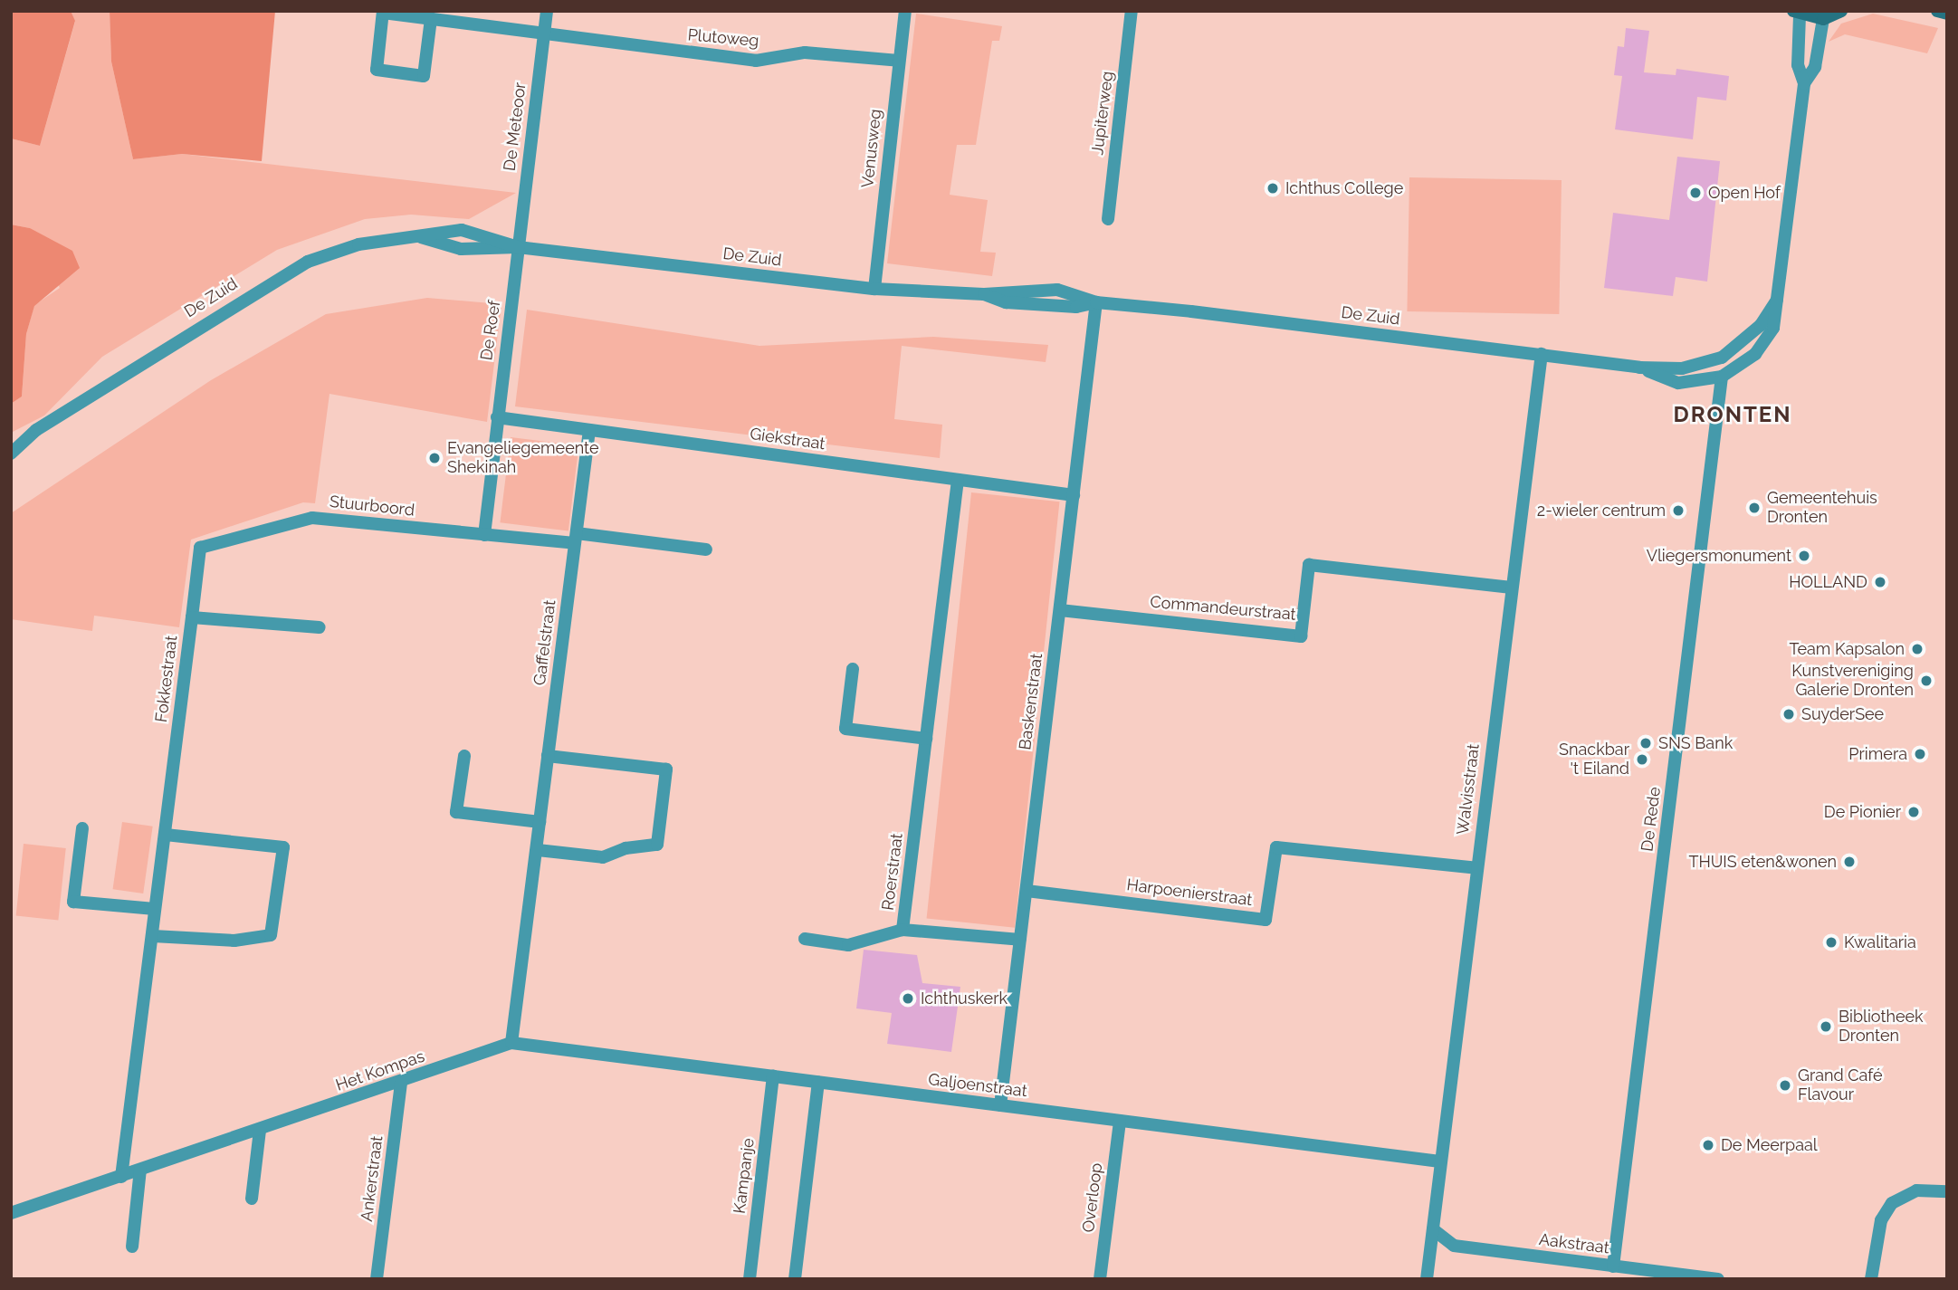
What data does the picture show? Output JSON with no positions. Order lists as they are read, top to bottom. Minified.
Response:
{"streets":{"street":["Plutoweg","Jupiterweg","De Meteoor","Venusweg","De Zuid","De Roef","Giekstraat","Stuurboord","Commandeurstraat","Gaffelstraat","Fokkestraat","Baskenstraat","Walvisstraat","De Rede","Roerstraat","Harpoenierstraat","Het Kompas","Galjoenstraat","Kampanje","Ankerstraat","Overloop","Aakstraat"]},"crossings":[["Plutoweg","De Meteoor"],["Plutoweg","Venusweg"],["De Meteoor","De Zuid"],["De Meteoor","De Roef"],["Venusweg","De Zuid"],["De Zuid","De Roef"],["De Zuid","Baskenstraat"],["De Zuid","Walvisstraat"],["De Zuid","De Rede"],["De Roef","Giekstraat"],["Giekstraat","Gaffelstraat"],["Giekstraat","Baskenstraat"],["Giekstraat","Roerstraat"],["Stuurboord","Gaffelstraat"],["Stuurboord","Fokkestraat"],["Commandeurstraat","Baskenstraat"],["Commandeurstraat","Walvisstraat"],["Gaffelstraat","Het Kompas"],["Gaffelstraat","Galjoenstraat"],["Fokkestraat","Het Kompas"],["Baskenstraat","Roerstraat"],["Baskenstraat","Harpoenierstraat"],["Baskenstraat","Galjoenstraat"],["Walvisstraat","Harpoenierstraat"],["Walvisstraat","Galjoenstraat"],["Walvisstraat","Aakstraat"],["De Rede","Aakstraat"],["Het Kompas","Galjoenstraat"],["Het Kompas","Ankerstraat"],["Galjoenstraat","Kampanje"],["Galjoenstraat","Overloop"]],"districts":["DRONTEN"],"places":["Ichthus College","Open Hof","Evangeliegemeente Shekinah","Gemeentehuis Dronten","2-wieler centrum","Vliegersmonument","HOLLAND","Team Kapsalon","Kunstvereniging Galerie Dronten","SuyderSee","SNS Bank","Primera","Snackbar 't Eiland","De Pionier","THUIS eten&wonen","Kwalitaria","Ichthuskerk","Bibliotheek Dronten","Grand Café Flavour","De Meerpaal"]}
